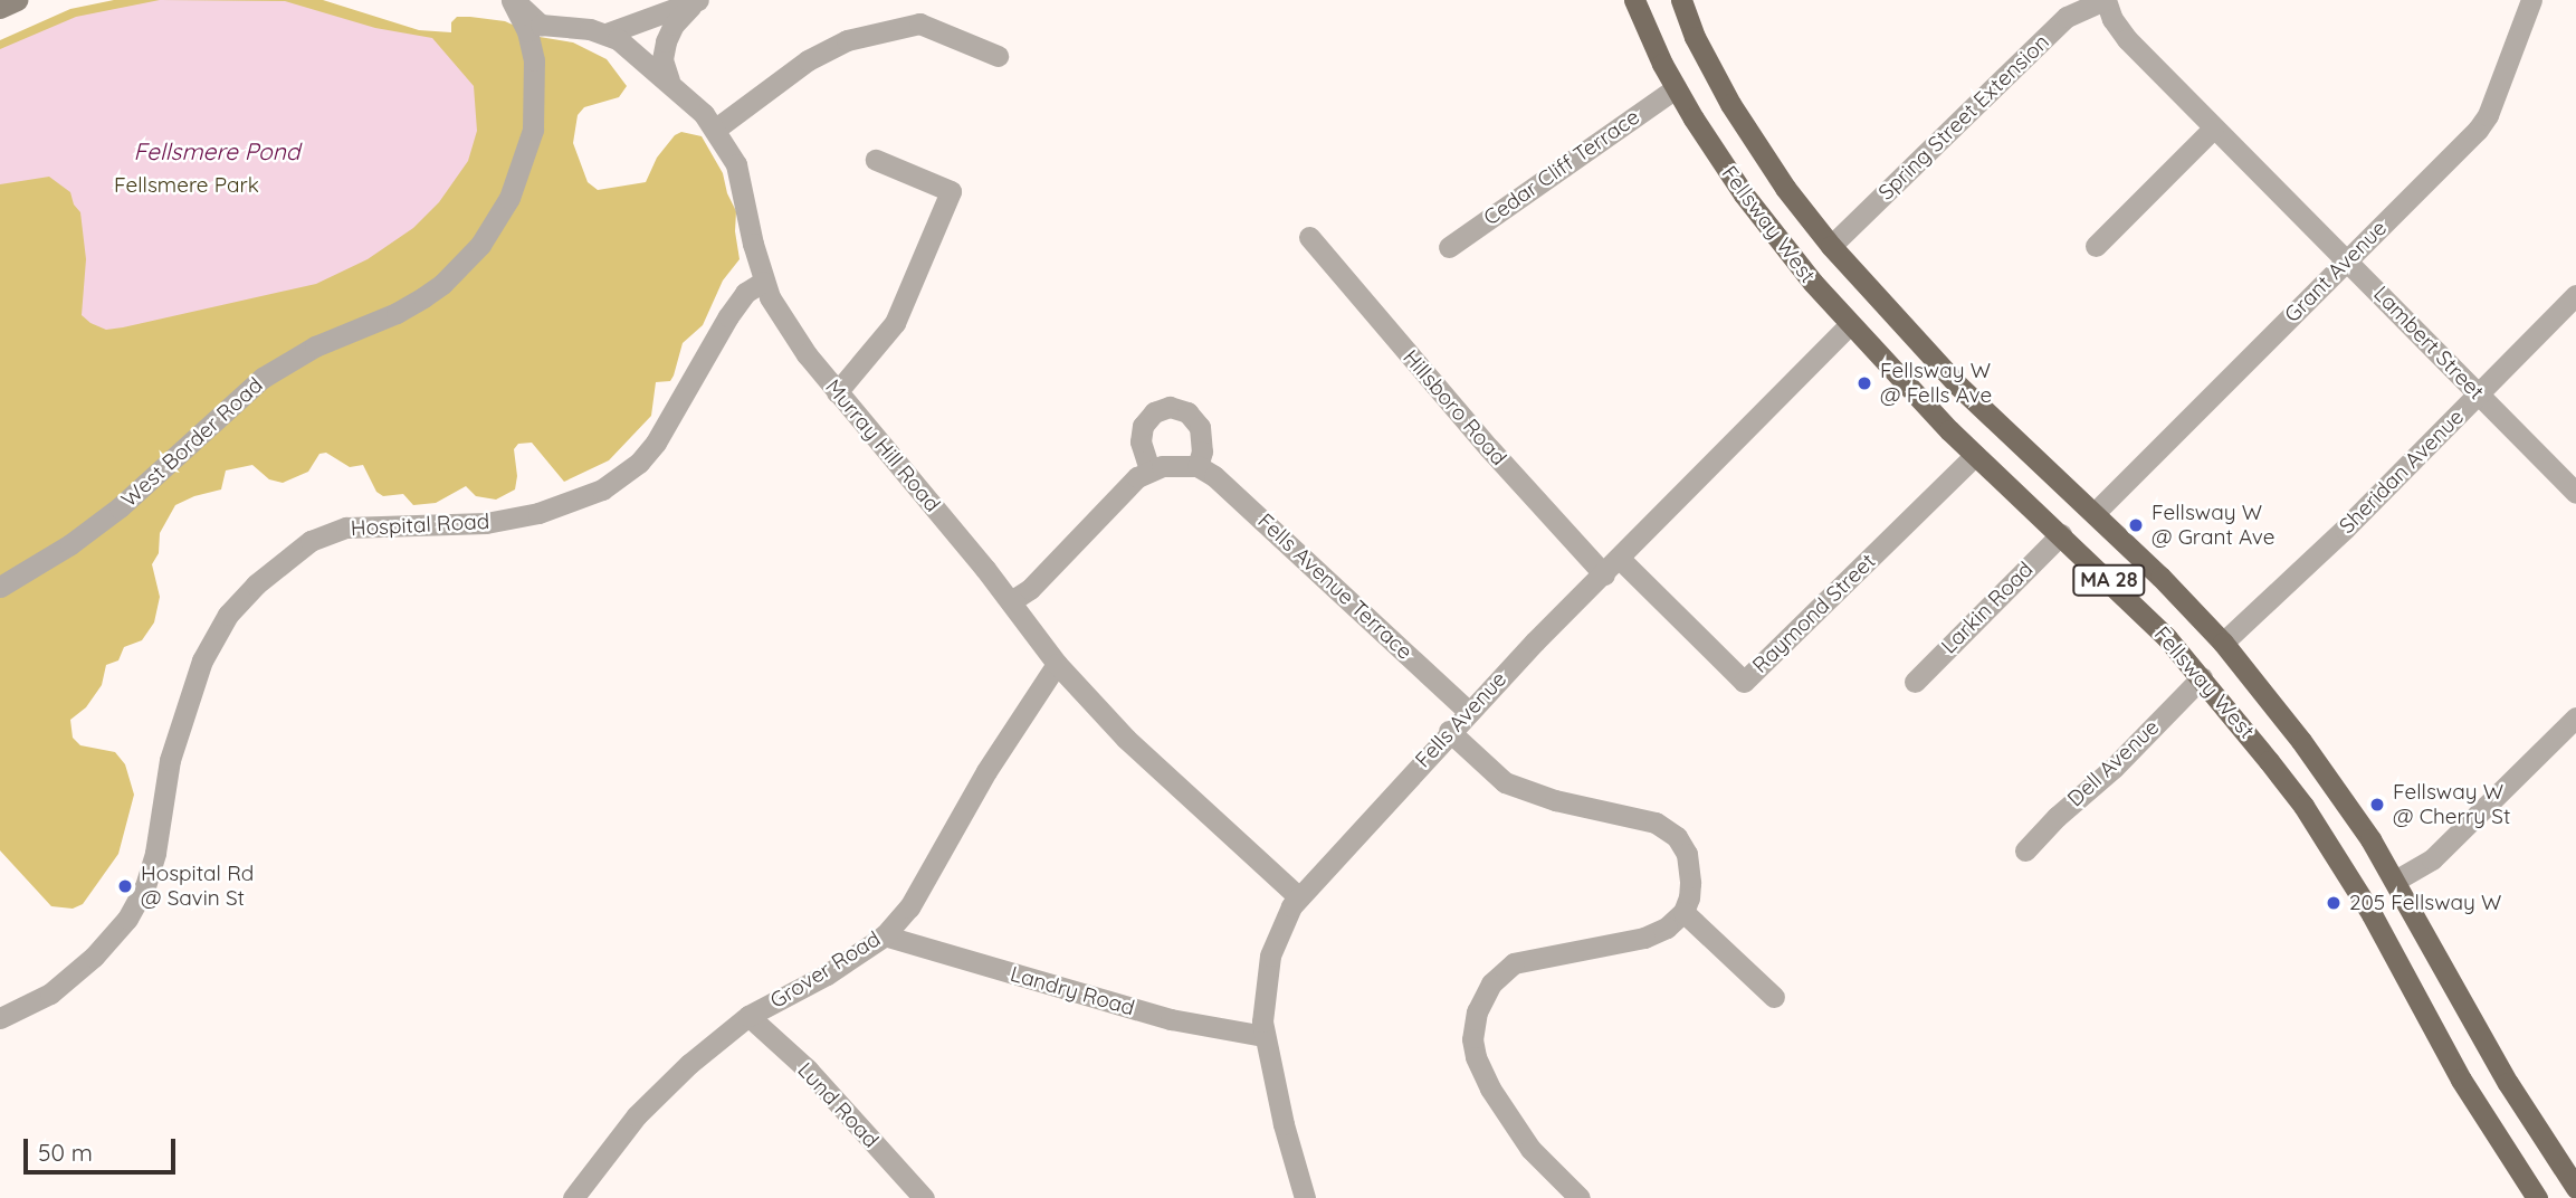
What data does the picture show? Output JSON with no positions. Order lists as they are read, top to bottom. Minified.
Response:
{"streets":{"main road":["Fellsway West","MA 28"],"street":["Spring Street Extension","Cedar Cliff Terrace","Grant Avenue","Lambert Street","Hillsboro Road","West Border Road","Murray Hill Road","Sheridan Avenue","Hospital Road","Fells Avenue Terrace","Larkin Road","Raymond Street","Fells Avenue","Dell Avenue","Grover Road","Landry Road","Lund Road"]},"crossings":[["Spring Street Extension","Fellsway West"],["Spring Street Extension","Lambert Street"],["Cedar Cliff Terrace","Fellsway West"],["Fellsway West","Grant Avenue"],["Fellsway West","Sheridan Avenue"],["Fellsway West","Larkin Road"],["Fellsway West","Raymond Street"],["Fellsway West","Fells Avenue"],["Fellsway West","Dell Avenue"],["Grant Avenue","Lambert Street"],["Lambert Street","Sheridan Avenue"],["Hillsboro Road","Fells Avenue"],["West Border Road","Murray Hill Road"],["Murray Hill Road","Hospital Road"],["Murray Hill Road","Fells Avenue"],["Murray Hill Road","Grover Road"],["Fells Avenue Terrace","Fells Avenue"],["Raymond Street","Fells Avenue"],["Fells Avenue","Landry Road"],["Grover Road","Landry Road"],["Grover Road","Lund Road"]],"water":["Fellsmere Pond"],"parks":["Fellsmere Park"],"places":["Fellsway W @ Fells Ave","Fellsway W @ Grant Ave","Fellsway W @ Cherry St","Hospital Rd @ Savin St","205 Fellsway W"],"scale_bar":"50 m"}
